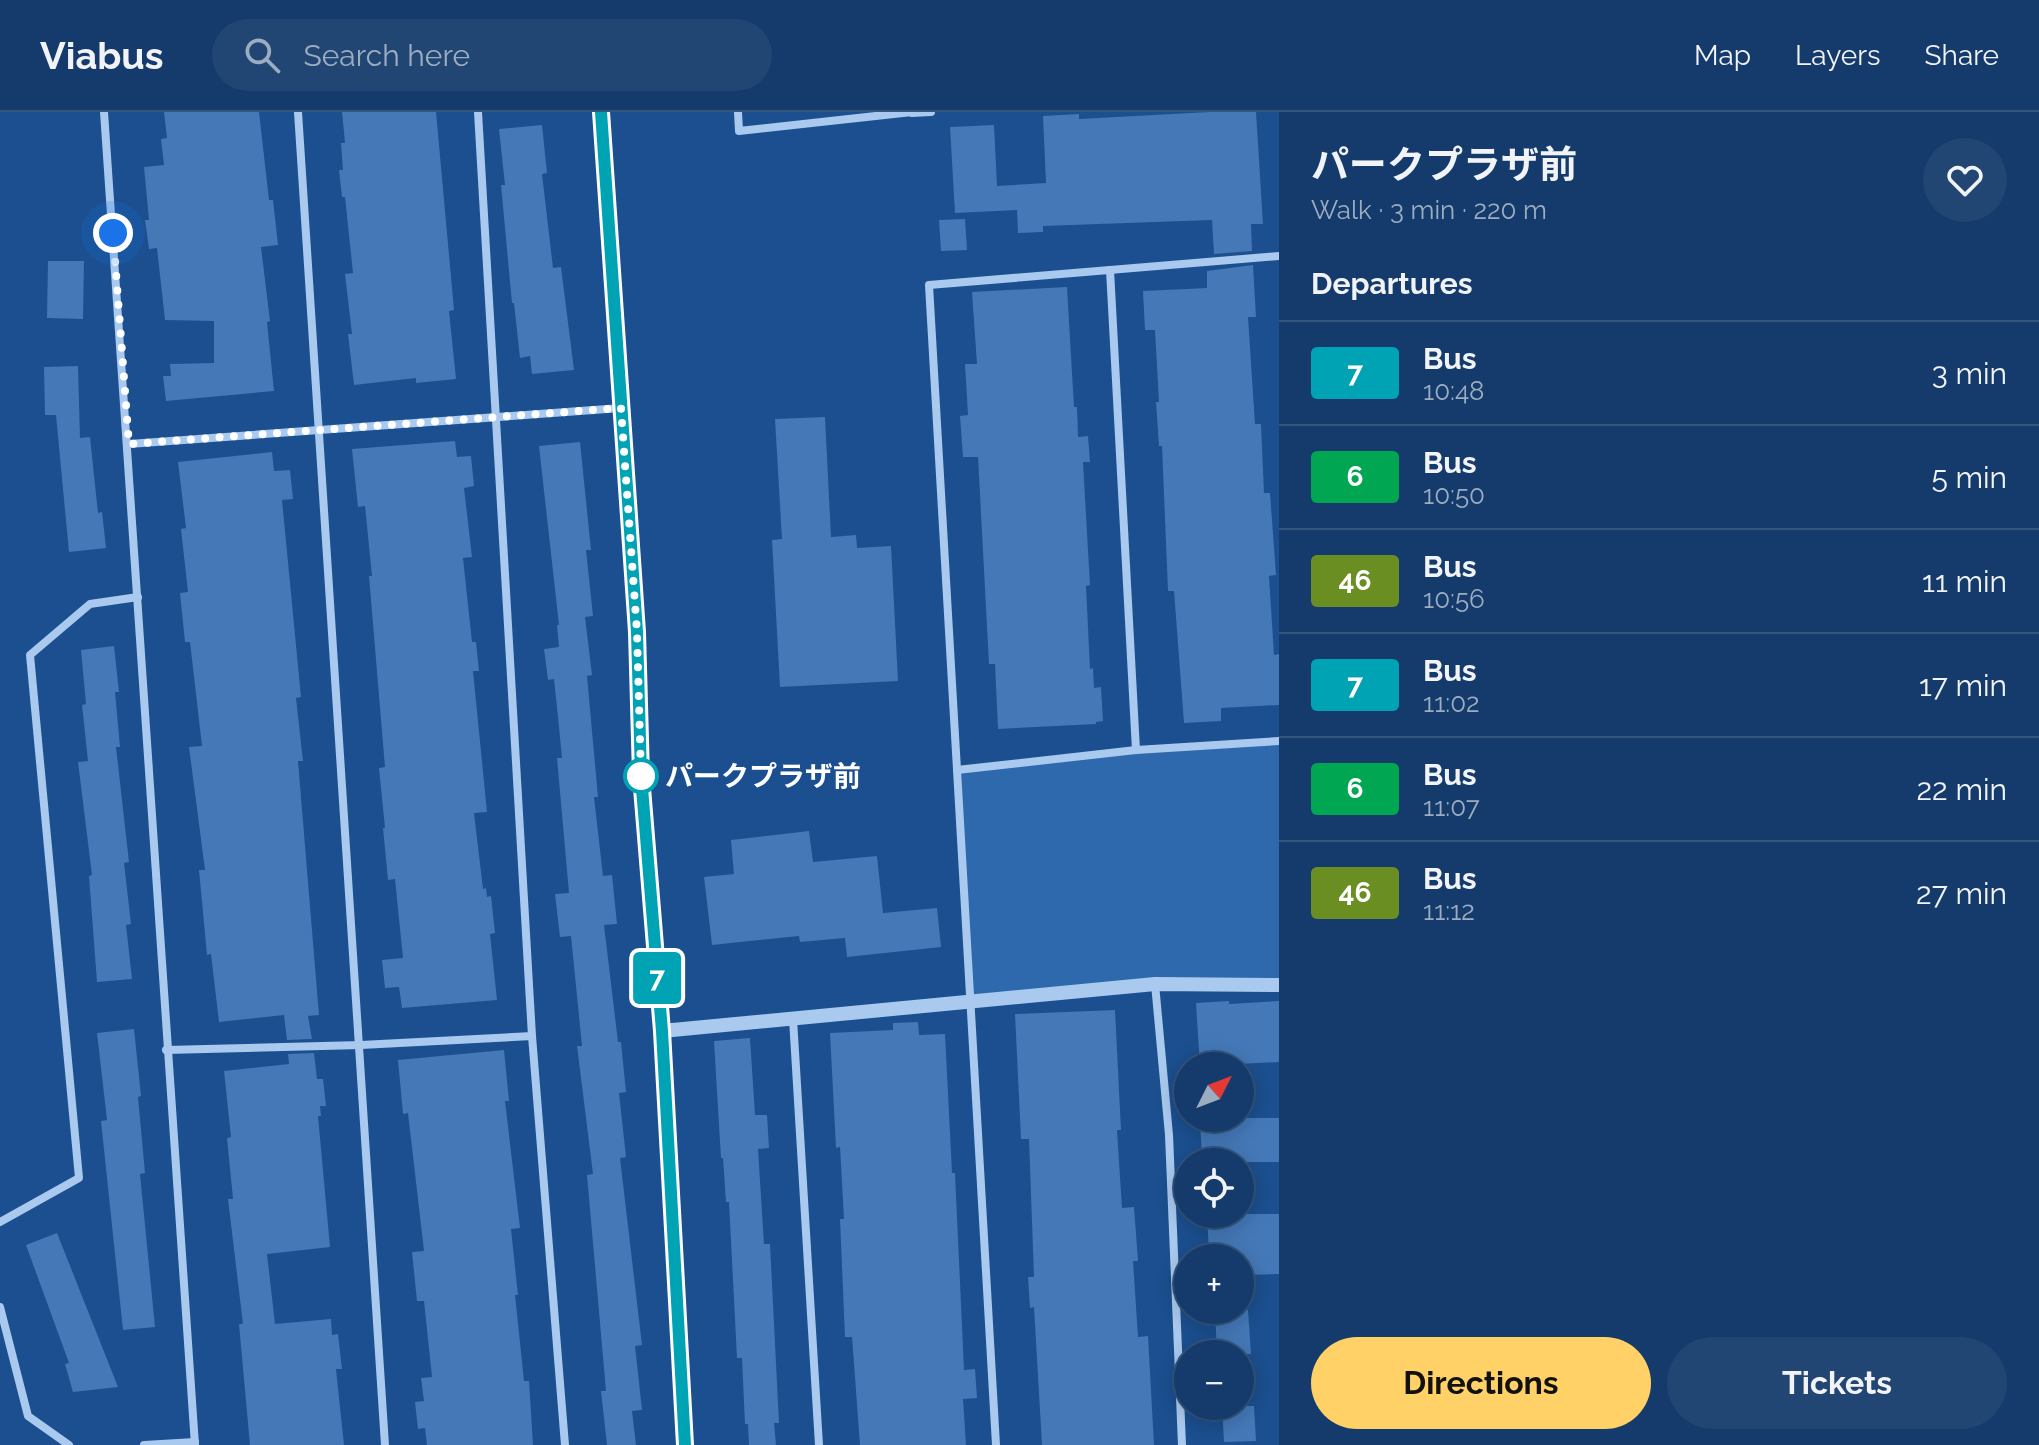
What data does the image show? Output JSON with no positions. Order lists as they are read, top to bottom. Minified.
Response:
{"places":["パークプラザ前"],"lines":["bus line 7"],"north":"top right","page":{"header":"Viabus","search":"Search here","nav":["Map","Layers","Share"],"on_map":"7","heading":[["パークプラザ前","Walk · 3 min · 220 m"],"Departures"],"list":[{"mark":"7","name":"Bus","note":"10:48","value":"3 min"},{"mark":"6","name":"Bus","note":"10:50","value":"5 min"},{"mark":"46","name":"Bus","note":"10:56","value":"11 min"},{"mark":"7","name":"Bus","note":"11:02","value":"17 min"},{"mark":"6","name":"Bus","note":"11:07","value":"22 min"},{"mark":"46","name":"Bus","note":"11:12","value":"27 min"}],"map_buttons":["+","−"],"buttons":["Directions","Tickets"]}}
